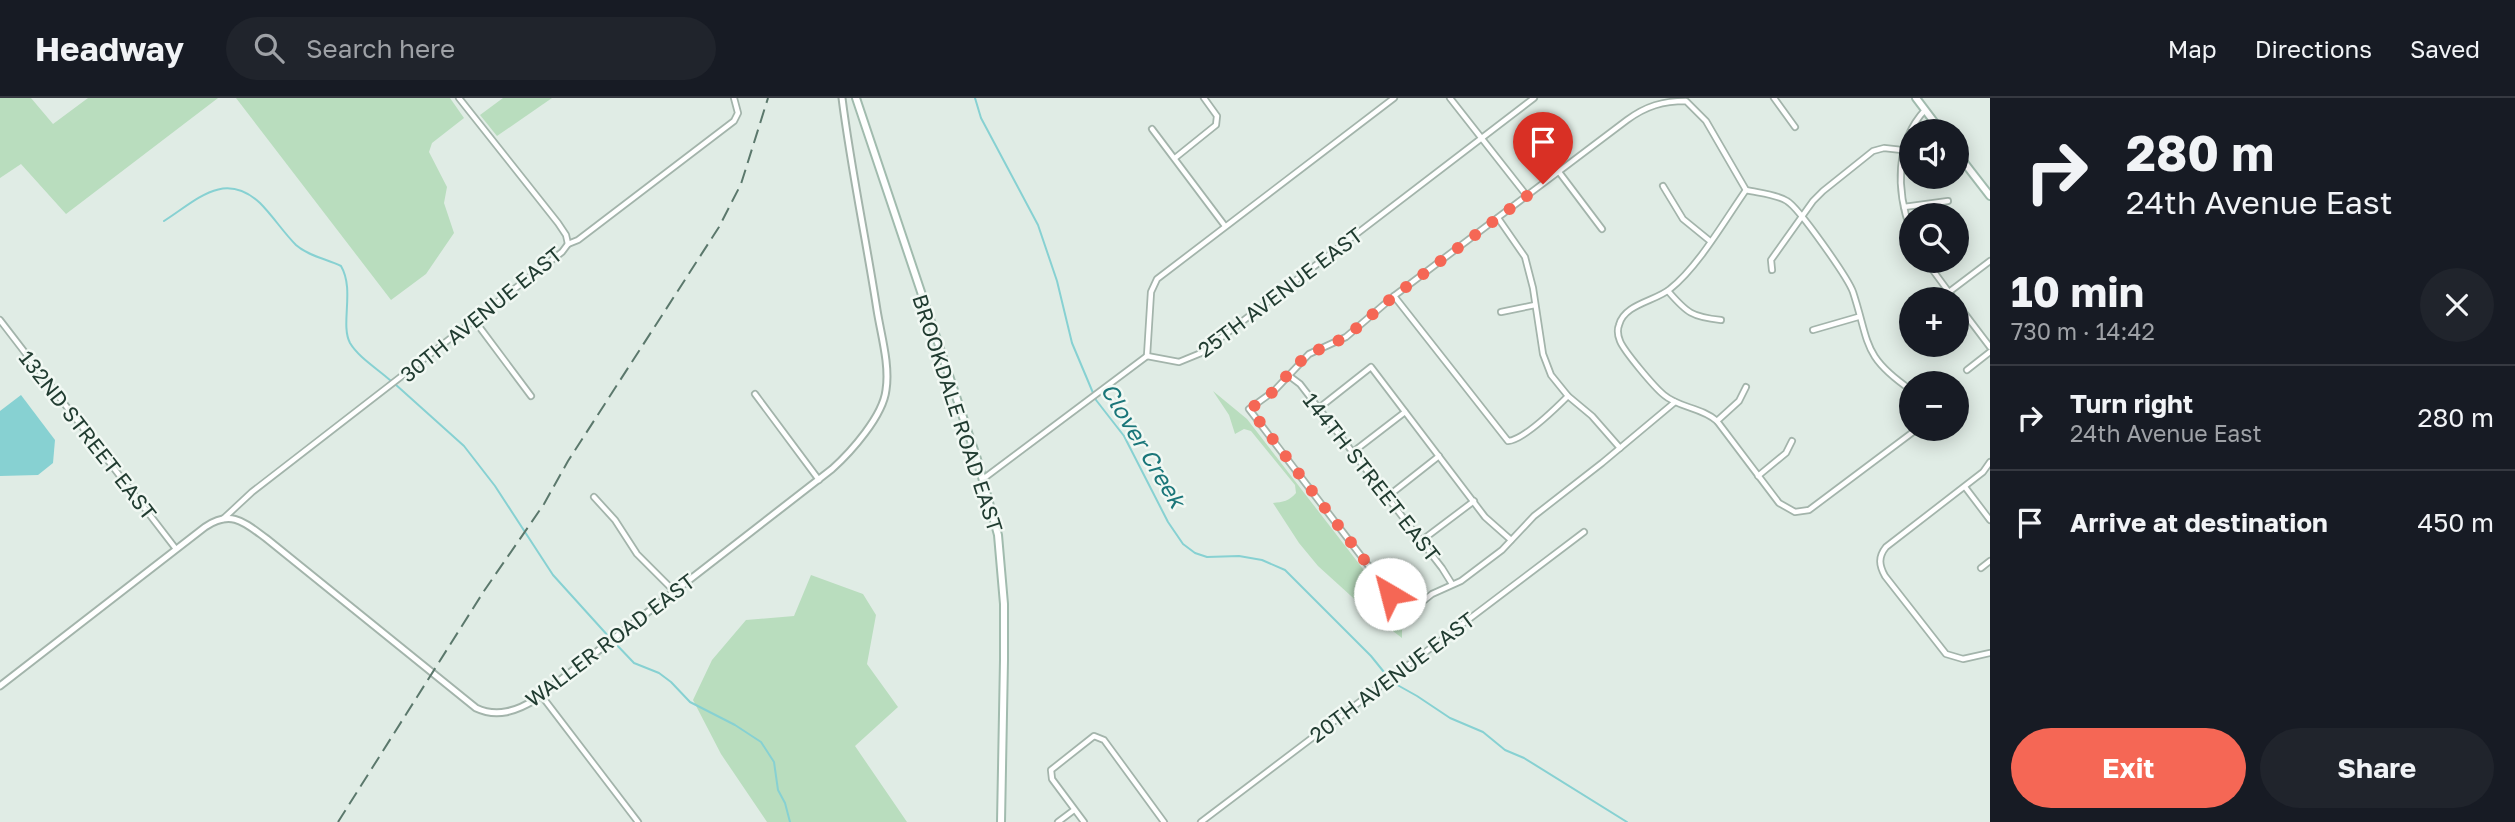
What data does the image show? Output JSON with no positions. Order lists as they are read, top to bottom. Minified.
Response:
{"streets":{"main road":["BROOKDALE ROAD EAST"],"street":["25TH AVENUE EAST","30TH AVENUE EAST","132ND STREET EAST","144TH STREET EAST","WALLER ROAD EAST","20TH AVENUE EAST"]},"crossings":[["30TH AVENUE EAST","WALLER ROAD EAST"]],"water":["Clover Creek"],"page":{"header":"Headway","search":"Search here","nav":["Map","Directions","Saved"],"turn":["280 m","24th Avenue East"],"map_buttons":["+","−"],"heading":["10 min","730 m · 14:42"],"list":[{"name":"Turn right","note":"24th Avenue East","value":"280 m"},{"name":"Arrive at destination","value":"450 m"}],"buttons":["Exit","Share"]}}
